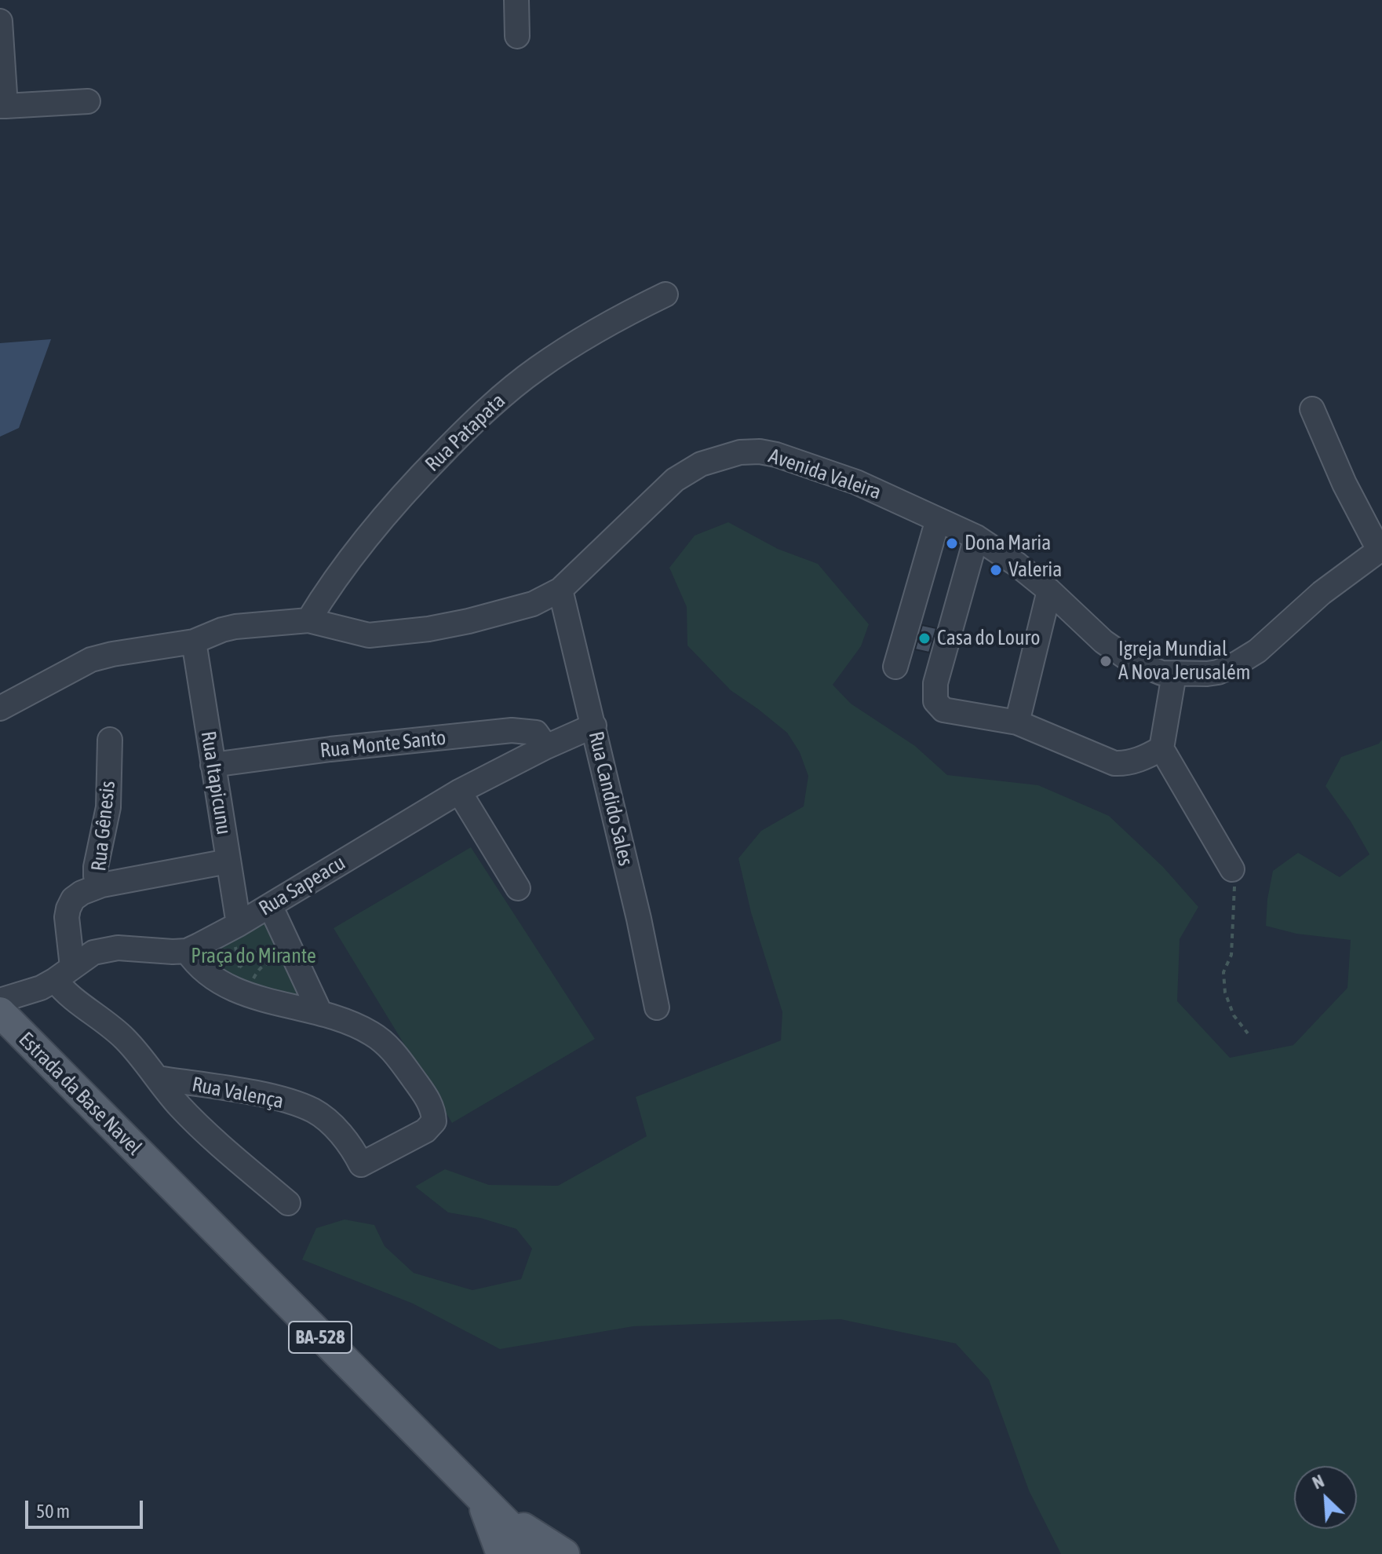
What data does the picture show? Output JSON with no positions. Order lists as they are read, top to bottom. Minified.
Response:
{"streets":{"main road":["Estrada da Base Navel","BA-528"],"street":["Rua Patapata","Avenida Valeira","Rua Monte Santo","Rua Itapicunu","Rua Candido Sales","Rua Gênesis","Rua Sapeacu","Rua Valença"]},"crossings":[["Rua Patapata","Avenida Valeira"],["Avenida Valeira","Rua Itapicunu"],["Avenida Valeira","Rua Candido Sales"],["Rua Monte Santo","Rua Itapicunu"],["Rua Monte Santo","Rua Sapeacu"],["Rua Itapicunu","Rua Sapeacu"],["Rua Candido Sales","Rua Sapeacu"],["Rua Gênesis","Rua Sapeacu"],["Rua Gênesis","Rua Valença"],["Rua Sapeacu","Rua Valença"],["Estrada da Base Navel","BA-528"]],"parks":["Praça do Mirante"],"places":["Dona Maria","Valeria","Casa do Louro","Igreja Mundial A Nova Jerusalém"],"scale_bar":"50 m","north":"top left"}
